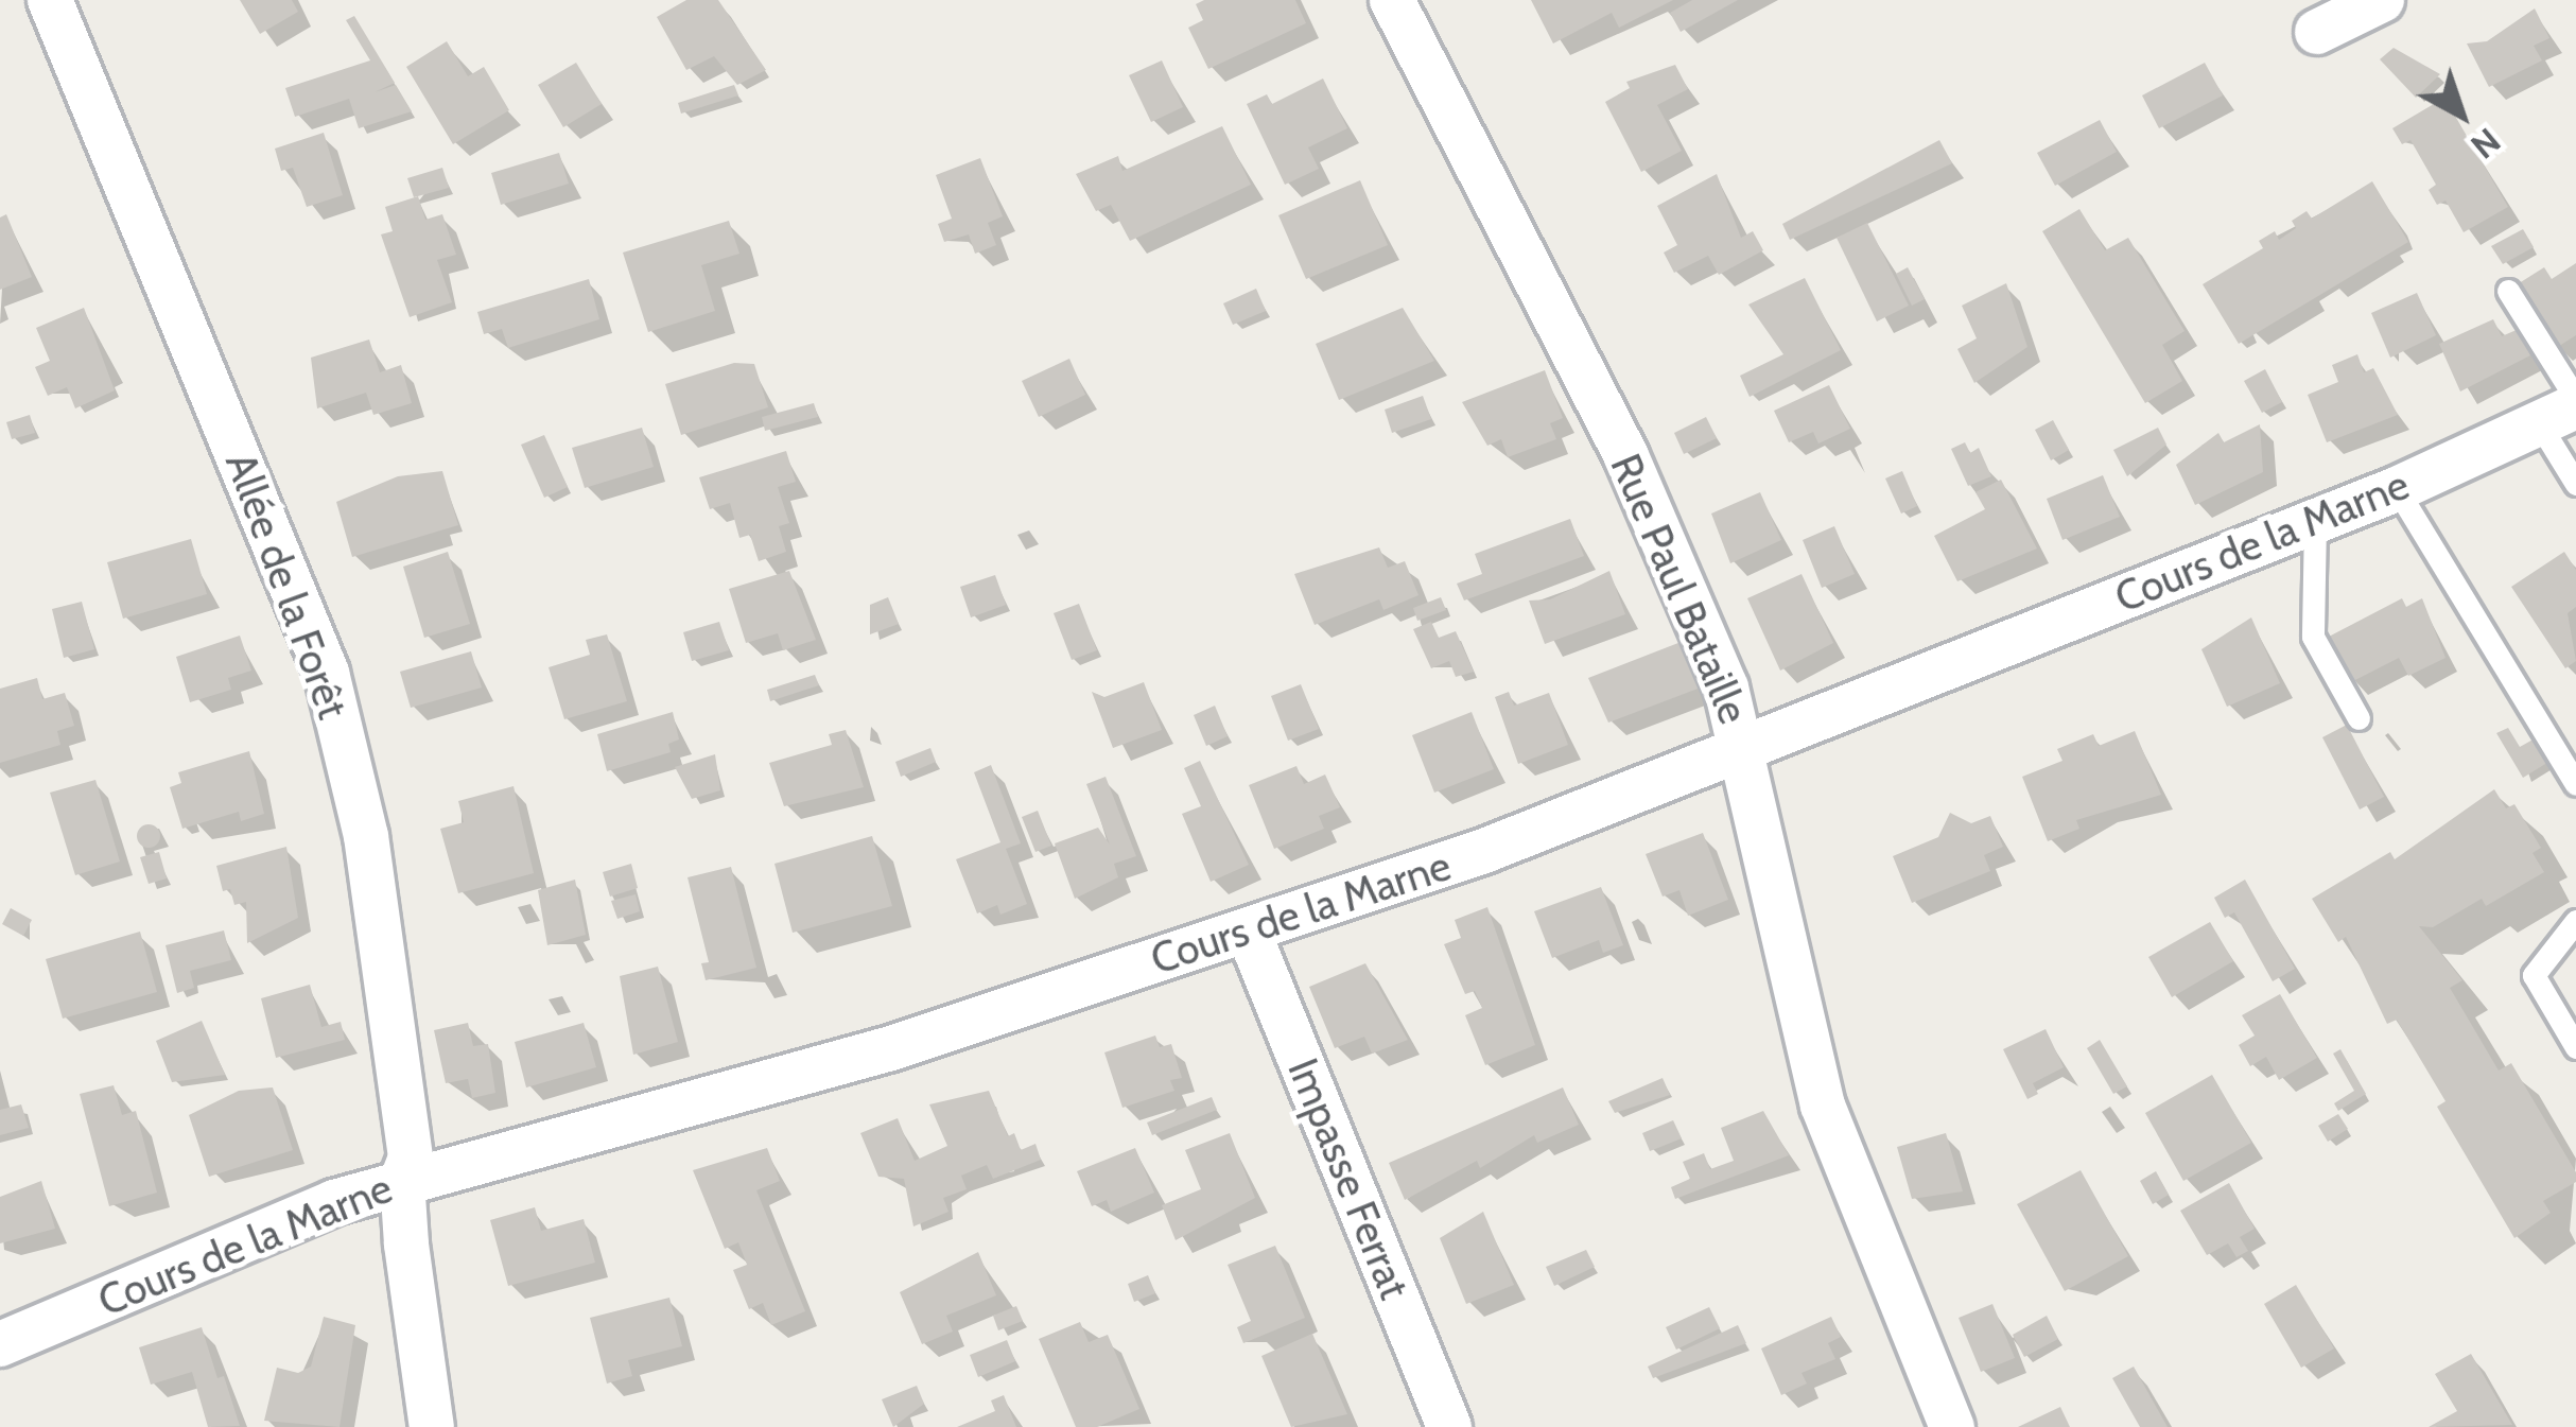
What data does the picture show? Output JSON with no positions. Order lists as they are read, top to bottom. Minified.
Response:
{"streets":{"street":["Cours de la Marne","Allée de la Forêt","Rue Paul Bataille","Impasse Ferrat"]},"crossings":[["Cours de la Marne","Allée de la Forêt"],["Cours de la Marne","Rue Paul Bataille"],["Cours de la Marne","Impasse Ferrat"]],"north":"bottom right"}
